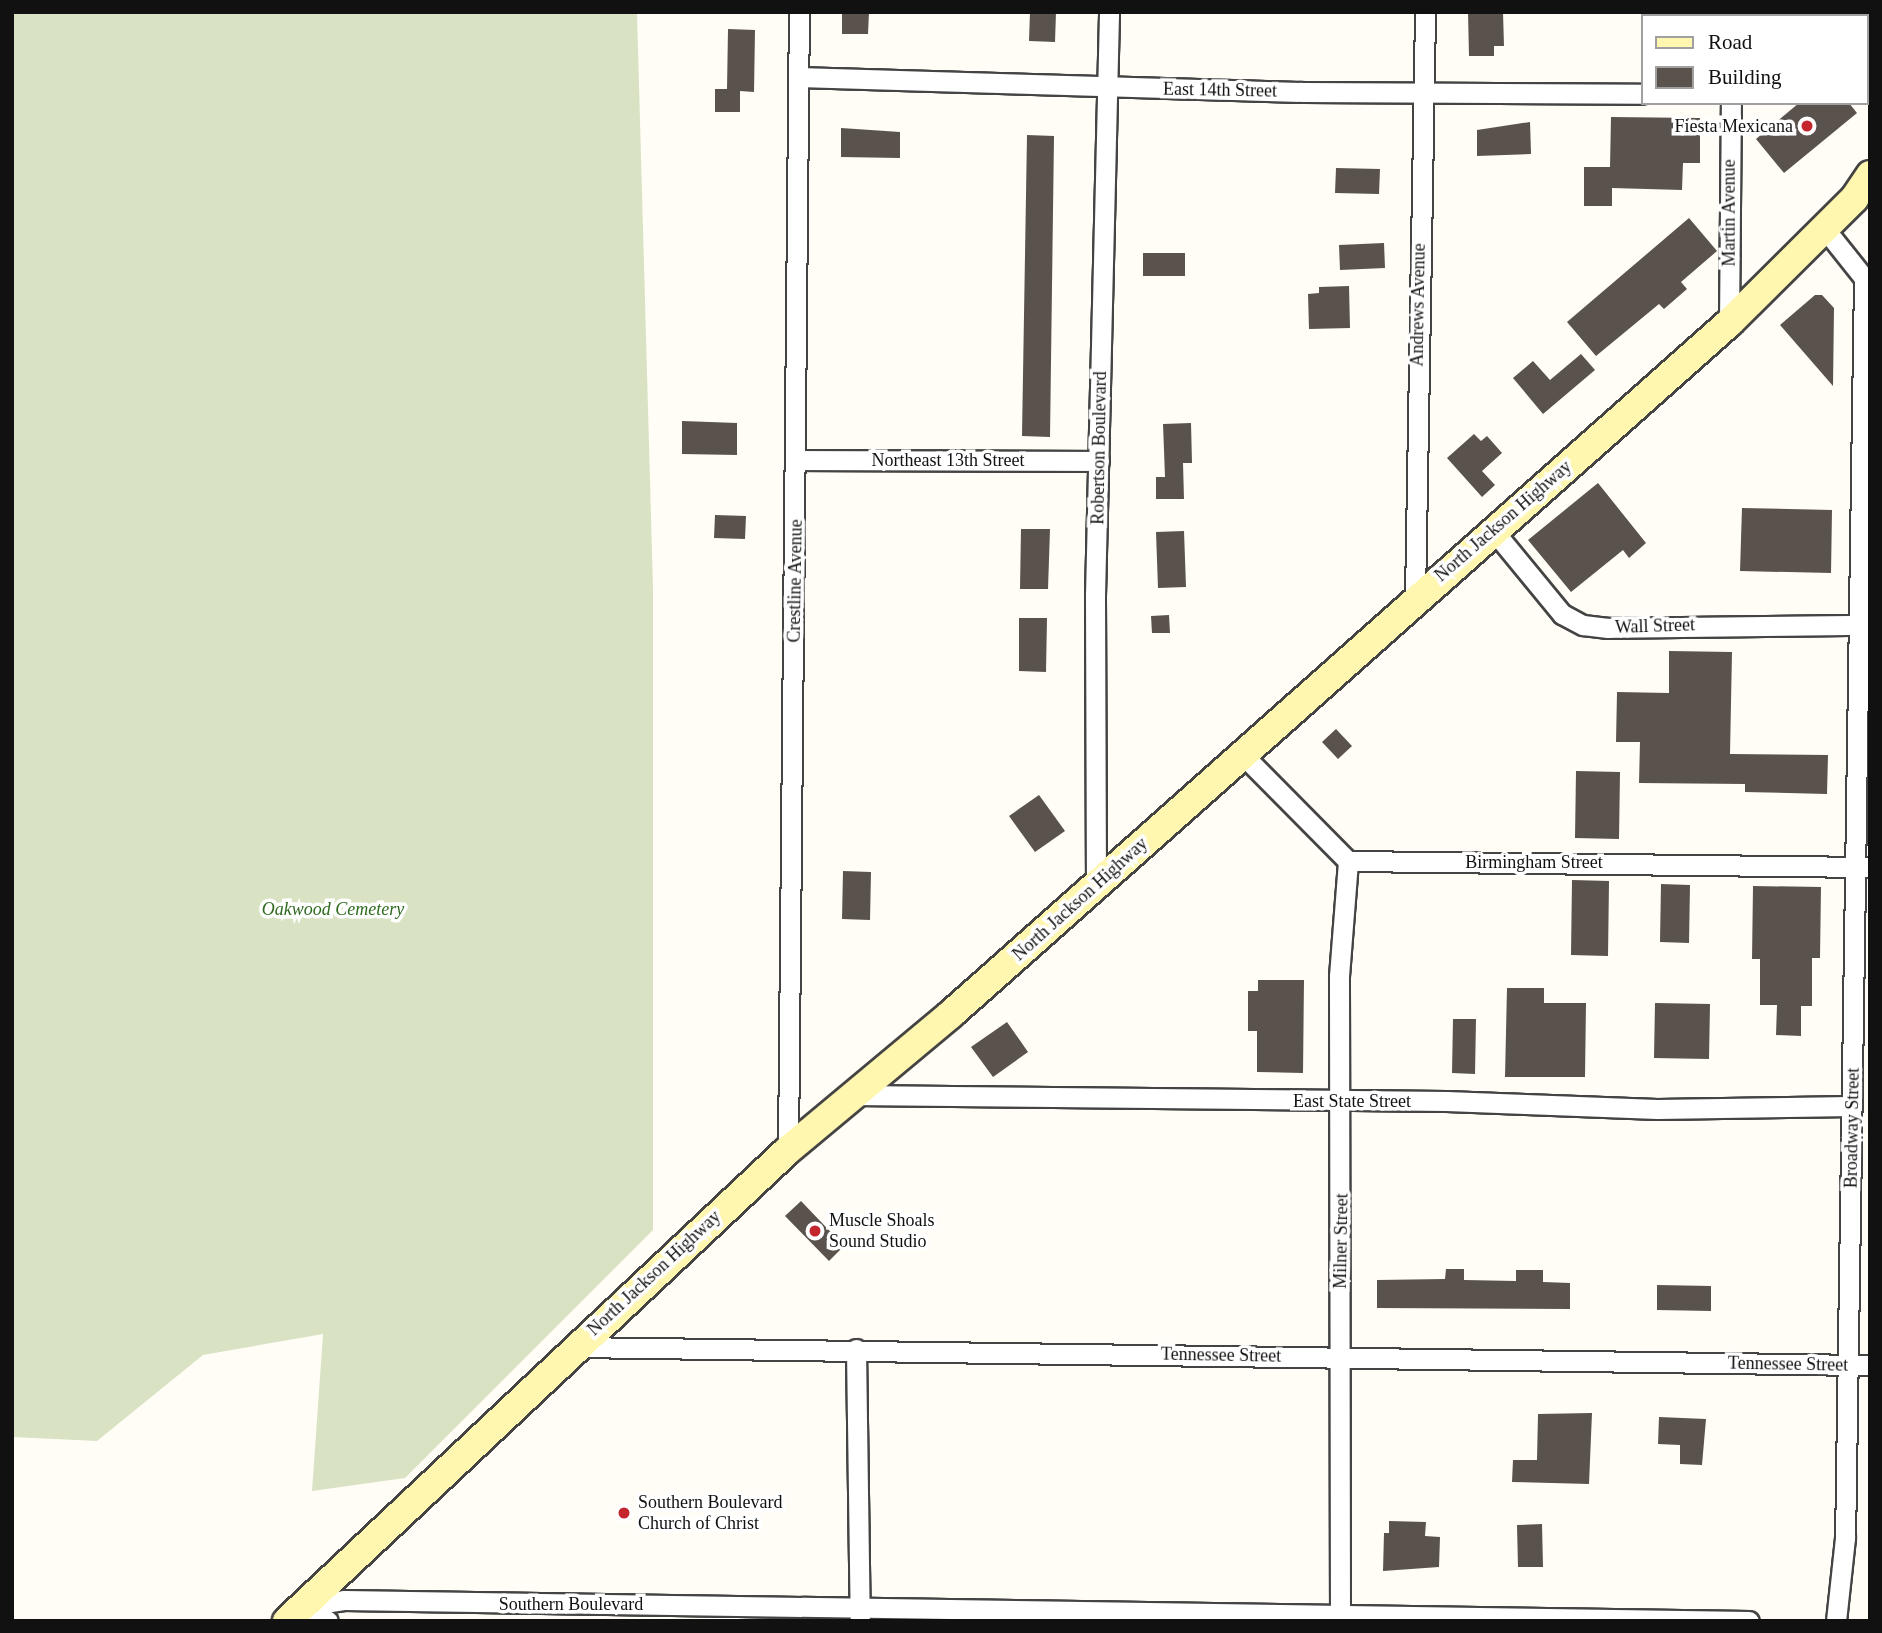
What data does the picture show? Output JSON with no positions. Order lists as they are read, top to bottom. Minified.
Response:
{"streets":{"main road":["North Jackson Highway"],"street":["East 14th Street","Martin Avenue","Andrews Avenue","Robertson Boulevard","Northeast 13th Street","Crestline Avenue","Wall Street","Birmingham Street","East State Street","Broadway Street","Milner Street","Tennessee Street","Southern Boulevard"]},"crossings":[["East 14th Street","Andrews Avenue"],["East 14th Street","Robertson Boulevard"],["East 14th Street","Crestline Avenue"],["Martin Avenue","North Jackson Highway"],["Andrews Avenue","North Jackson Highway"],["Robertson Boulevard","Northeast 13th Street"],["Robertson Boulevard","North Jackson Highway"],["Northeast 13th Street","Crestline Avenue"],["North Jackson Highway","Crestline Avenue"],["North Jackson Highway","Wall Street"],["North Jackson Highway","East State Street"],["North Jackson Highway","Broadway Street"],["North Jackson Highway","Tennessee Street"],["North Jackson Highway","Southern Boulevard"],["Wall Street","Broadway Street"],["Birmingham Street","Broadway Street"],["Birmingham Street","Milner Street"],["East State Street","Broadway Street"],["East State Street","Milner Street"],["Broadway Street","Tennessee Street"],["Milner Street","Tennessee Street"],["Milner Street","Southern Boulevard"]],"parks":["Oakwood Cemetery"],"places":["Fiesta Mexicana","Muscle Shoals Sound Studio","Southern Boulevard Church of Christ"],"legend":["Road","Building"]}
